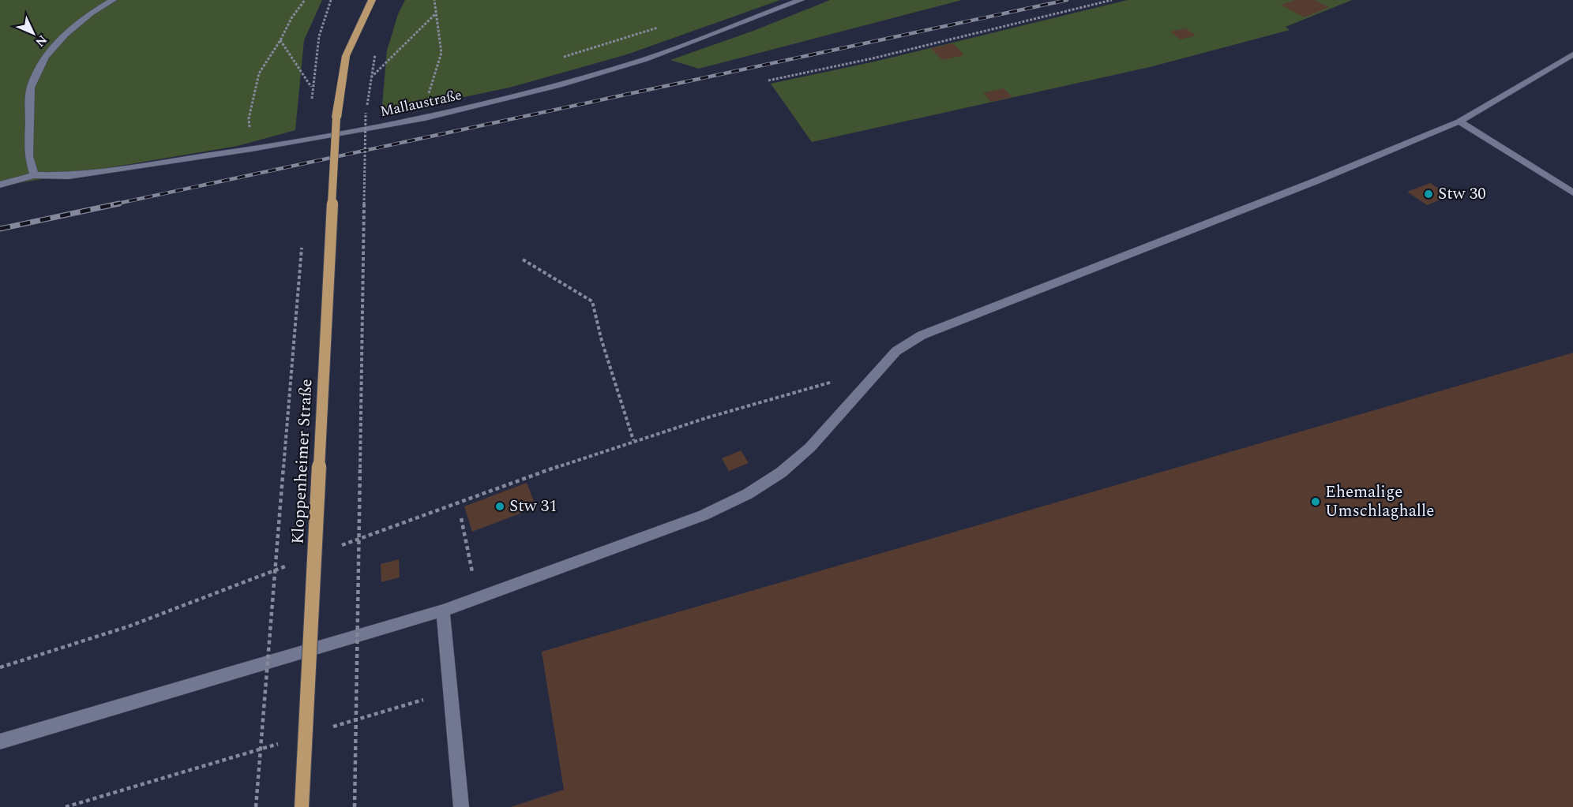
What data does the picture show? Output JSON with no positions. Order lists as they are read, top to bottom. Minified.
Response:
{"streets":{"main road":["Kloppenheimer Straße"],"street":["Mallaustraße"]},"places":["Stw 30","Ehemalige Umschlaghalle","Stw 31"],"north":"bottom right"}
